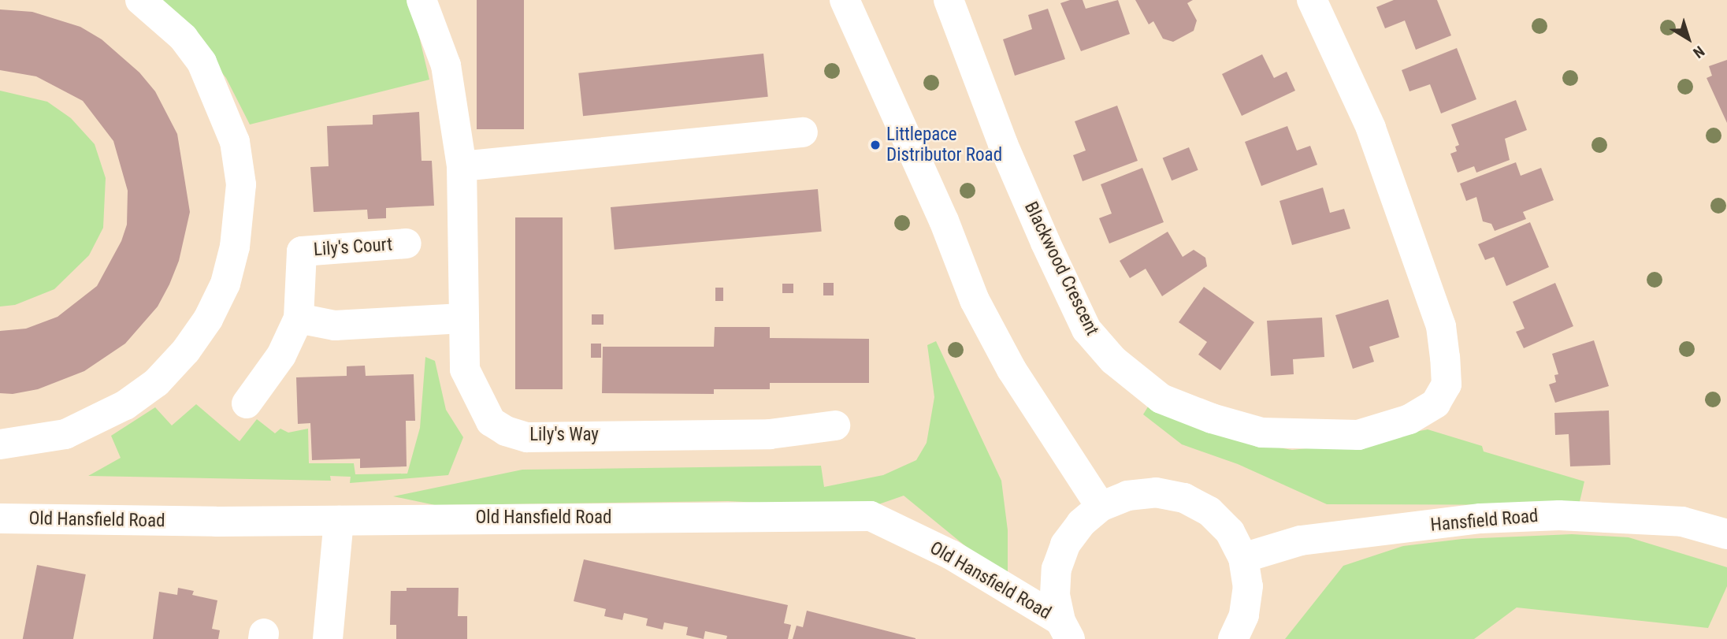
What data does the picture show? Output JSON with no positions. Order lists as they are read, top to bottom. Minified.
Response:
{"streets":{"street":["Lily's Court","Blackwood Crescent","Lily's Way","Old Hansfield Road","Hansfield Road"]},"places":["Littlepace Distributor Road"],"north":"bottom right"}
